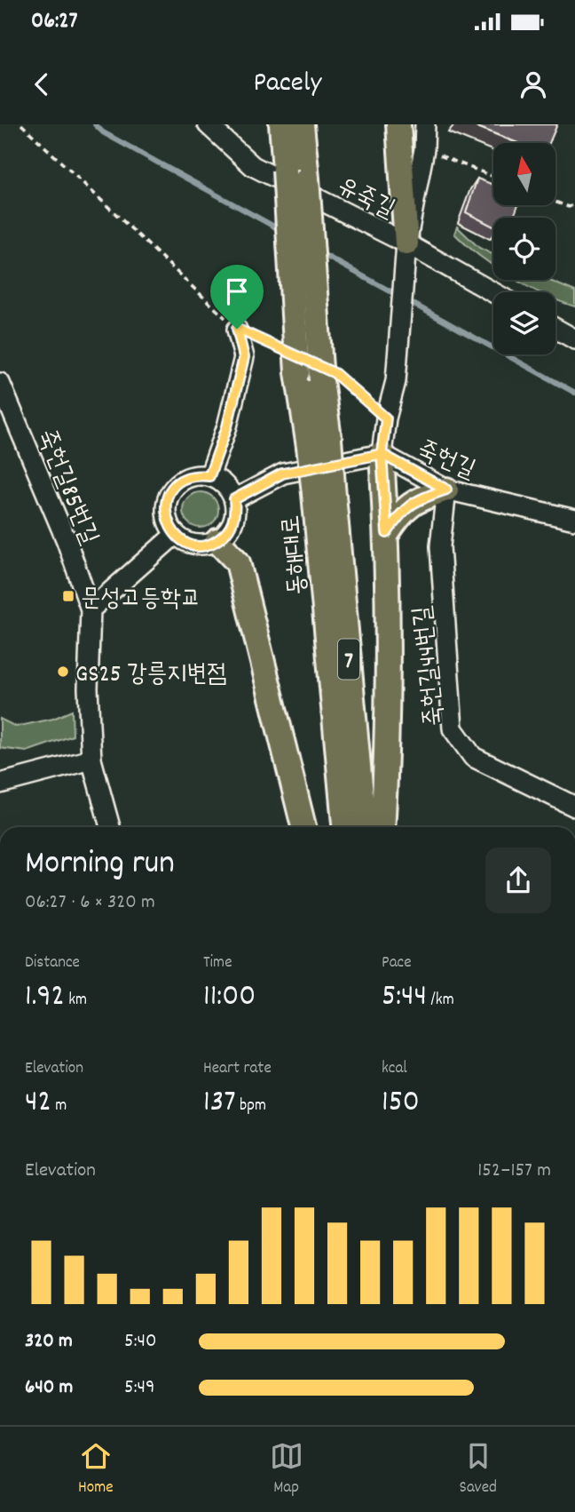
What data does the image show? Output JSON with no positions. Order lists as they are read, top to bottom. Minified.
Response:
{"streets":{"main road":["동해대로","7"],"street":["유죽길","죽헌길","죽헌길85번길","죽헌길44번길"]},"crossings":[["죽헌길","죽헌길44번길"]],"places":{"transit":["문성고등학교"],"other":["GS25 강릉지변점"]},"north":"top","page":{"status":"06:27","header":"Pacely","heading":["Morning run","06:27 · 6 × 320 m"],"stats":[["Distance","1.92 km"],["Time","11:00"],["Pace","5:44 /km"],["Elevation","42 m"],["Heart rate","137 bpm"],["kcal","150"]],"chart":["Elevation","152–157 m"],"list":[{"name":"320 m","note":"5:40"},{"name":"640 m","note":"5:49"}],"tabs":["Home","Map","Saved"]}}
